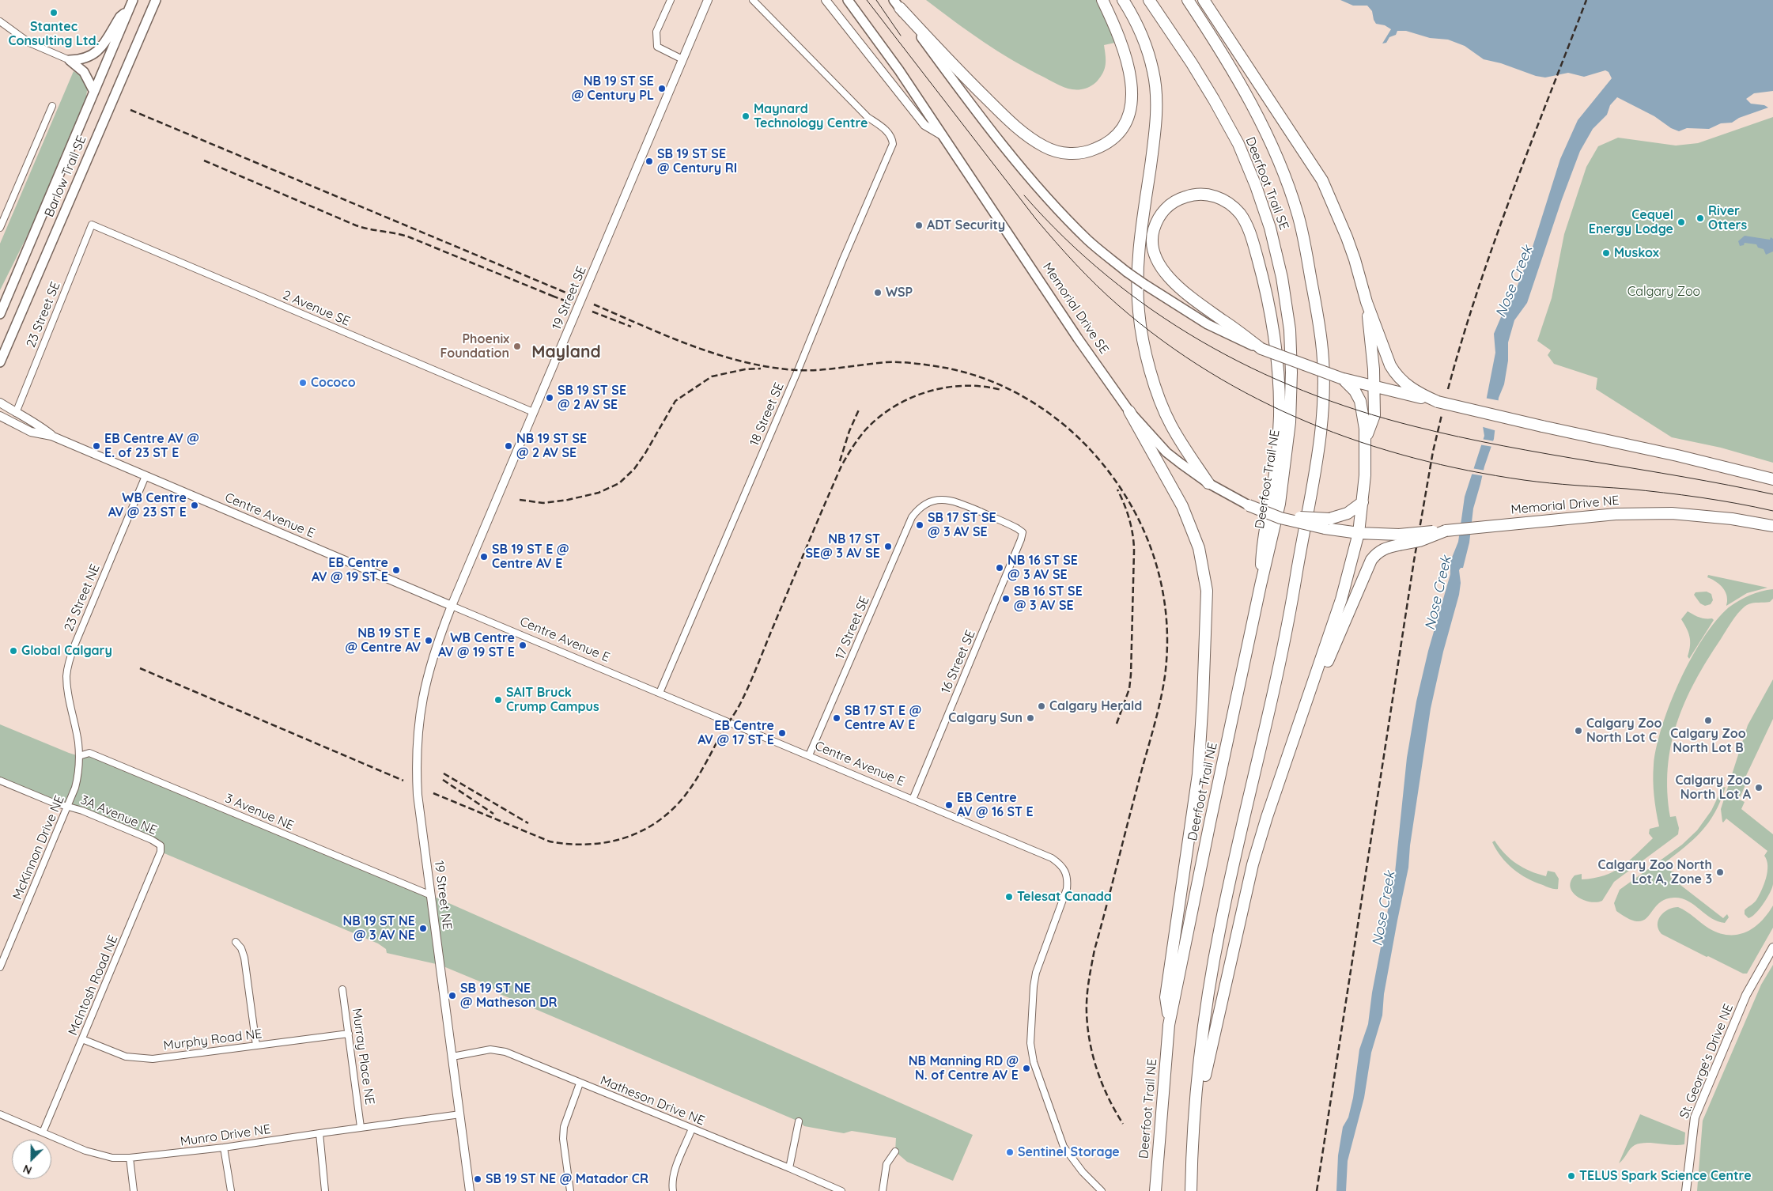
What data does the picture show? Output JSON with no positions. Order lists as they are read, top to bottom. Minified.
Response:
{"streets":{"highway":["Deerfoot Trail SE","Memorial Drive SE","Deerfoot Trail NE","Memorial Drive NE"],"main road":["Barlow Trail SE"],"street":["19 Street SE","2 Avenue SE","23 Street SE","18 Street SE","Centre Avenue E","23 Street NE","17 Street SE","16 Street SE","3 Avenue NE","3A Avenue NE","McKinnon Drive NE","19 Street NE","McIntosh Road NE","Murphy Road NE","Murray Place NE","St. George's Drive NE","Matheson Drive NE","Munro Drive NE"]},"crossings":[["Deerfoot Trail SE","Deerfoot Trail NE"],["19 Street SE","2 Avenue SE"],["19 Street SE","Centre Avenue E"],["19 Street SE","19 Street NE"],["2 Avenue SE","23 Street SE"],["23 Street SE","Centre Avenue E"],["18 Street SE","Centre Avenue E"],["Centre Avenue E","23 Street NE"],["Centre Avenue E","17 Street SE"],["Centre Avenue E","16 Street SE"],["Centre Avenue E","19 Street NE"],["23 Street NE","3 Avenue NE"],["23 Street NE","McKinnon Drive NE"],["17 Street SE","16 Street SE"],["3 Avenue NE","McKinnon Drive NE"],["3 Avenue NE","19 Street NE"],["3A Avenue NE","McKinnon Drive NE"],["3A Avenue NE","McIntosh Road NE"],["19 Street NE","Matheson Drive NE"],["19 Street NE","Munro Drive NE"],["McIntosh Road NE","Murphy Road NE"],["McIntosh Road NE","Munro Drive NE"],["Murphy Road NE","Murray Place NE"],["Murray Place NE","Munro Drive NE"]],"districts":["Mayland"],"water":["Nose Creek"],"parks":["Calgary Zoo"],"places":["Stantec Consulting Ltd.","NB 19 ST SE @ Century PL","Maynard Technology Centre","SB 19 ST SE @ Century RI","River Otters","Cequel Energy Lodge","ADT Security","Muskox","WSP","Phoenix Foundation","Cococo","SB 19 ST SE @ 2 AV SE","EB Centre AV @ E. of 23 ST E","NB 19 ST SE @ 2 AV SE","WB Centre AV @ 23 ST E","SB 17 ST SE @ 3 AV SE","NB 17 ST SE@ 3 AV SE","SB 19 ST E @ Centre AV E","NB 16 ST SE @ 3 AV SE","EB Centre AV @ 19 ST E","SB 16 ST SE @ 3 AV SE","NB 19 ST E @ Centre AV","WB Centre AV @ 19 ST E","Global Calgary","SAIT Bruck Crump Campus","Calgary Herald","SB 17 ST E @ Centre AV E","Calgary Sun","Calgary Zoo North Lot B","Calgary Zoo North Lot C","EB Centre AV @ 17 ST E","Calgary Zoo North Lot A","EB Centre AV @ 16 ST E","Calgary Zoo North Lot A, Zone 3","Telesat Canada","NB 19 ST NE @ 3 AV NE","SB 19 ST NE @ Matheson DR","NB Manning RD @ N. of Centre AV E","Sentinel Storage","TELUS Spark Science Centre","SB 19 ST NE @ Matador CR"],"north":"bottom left"}
